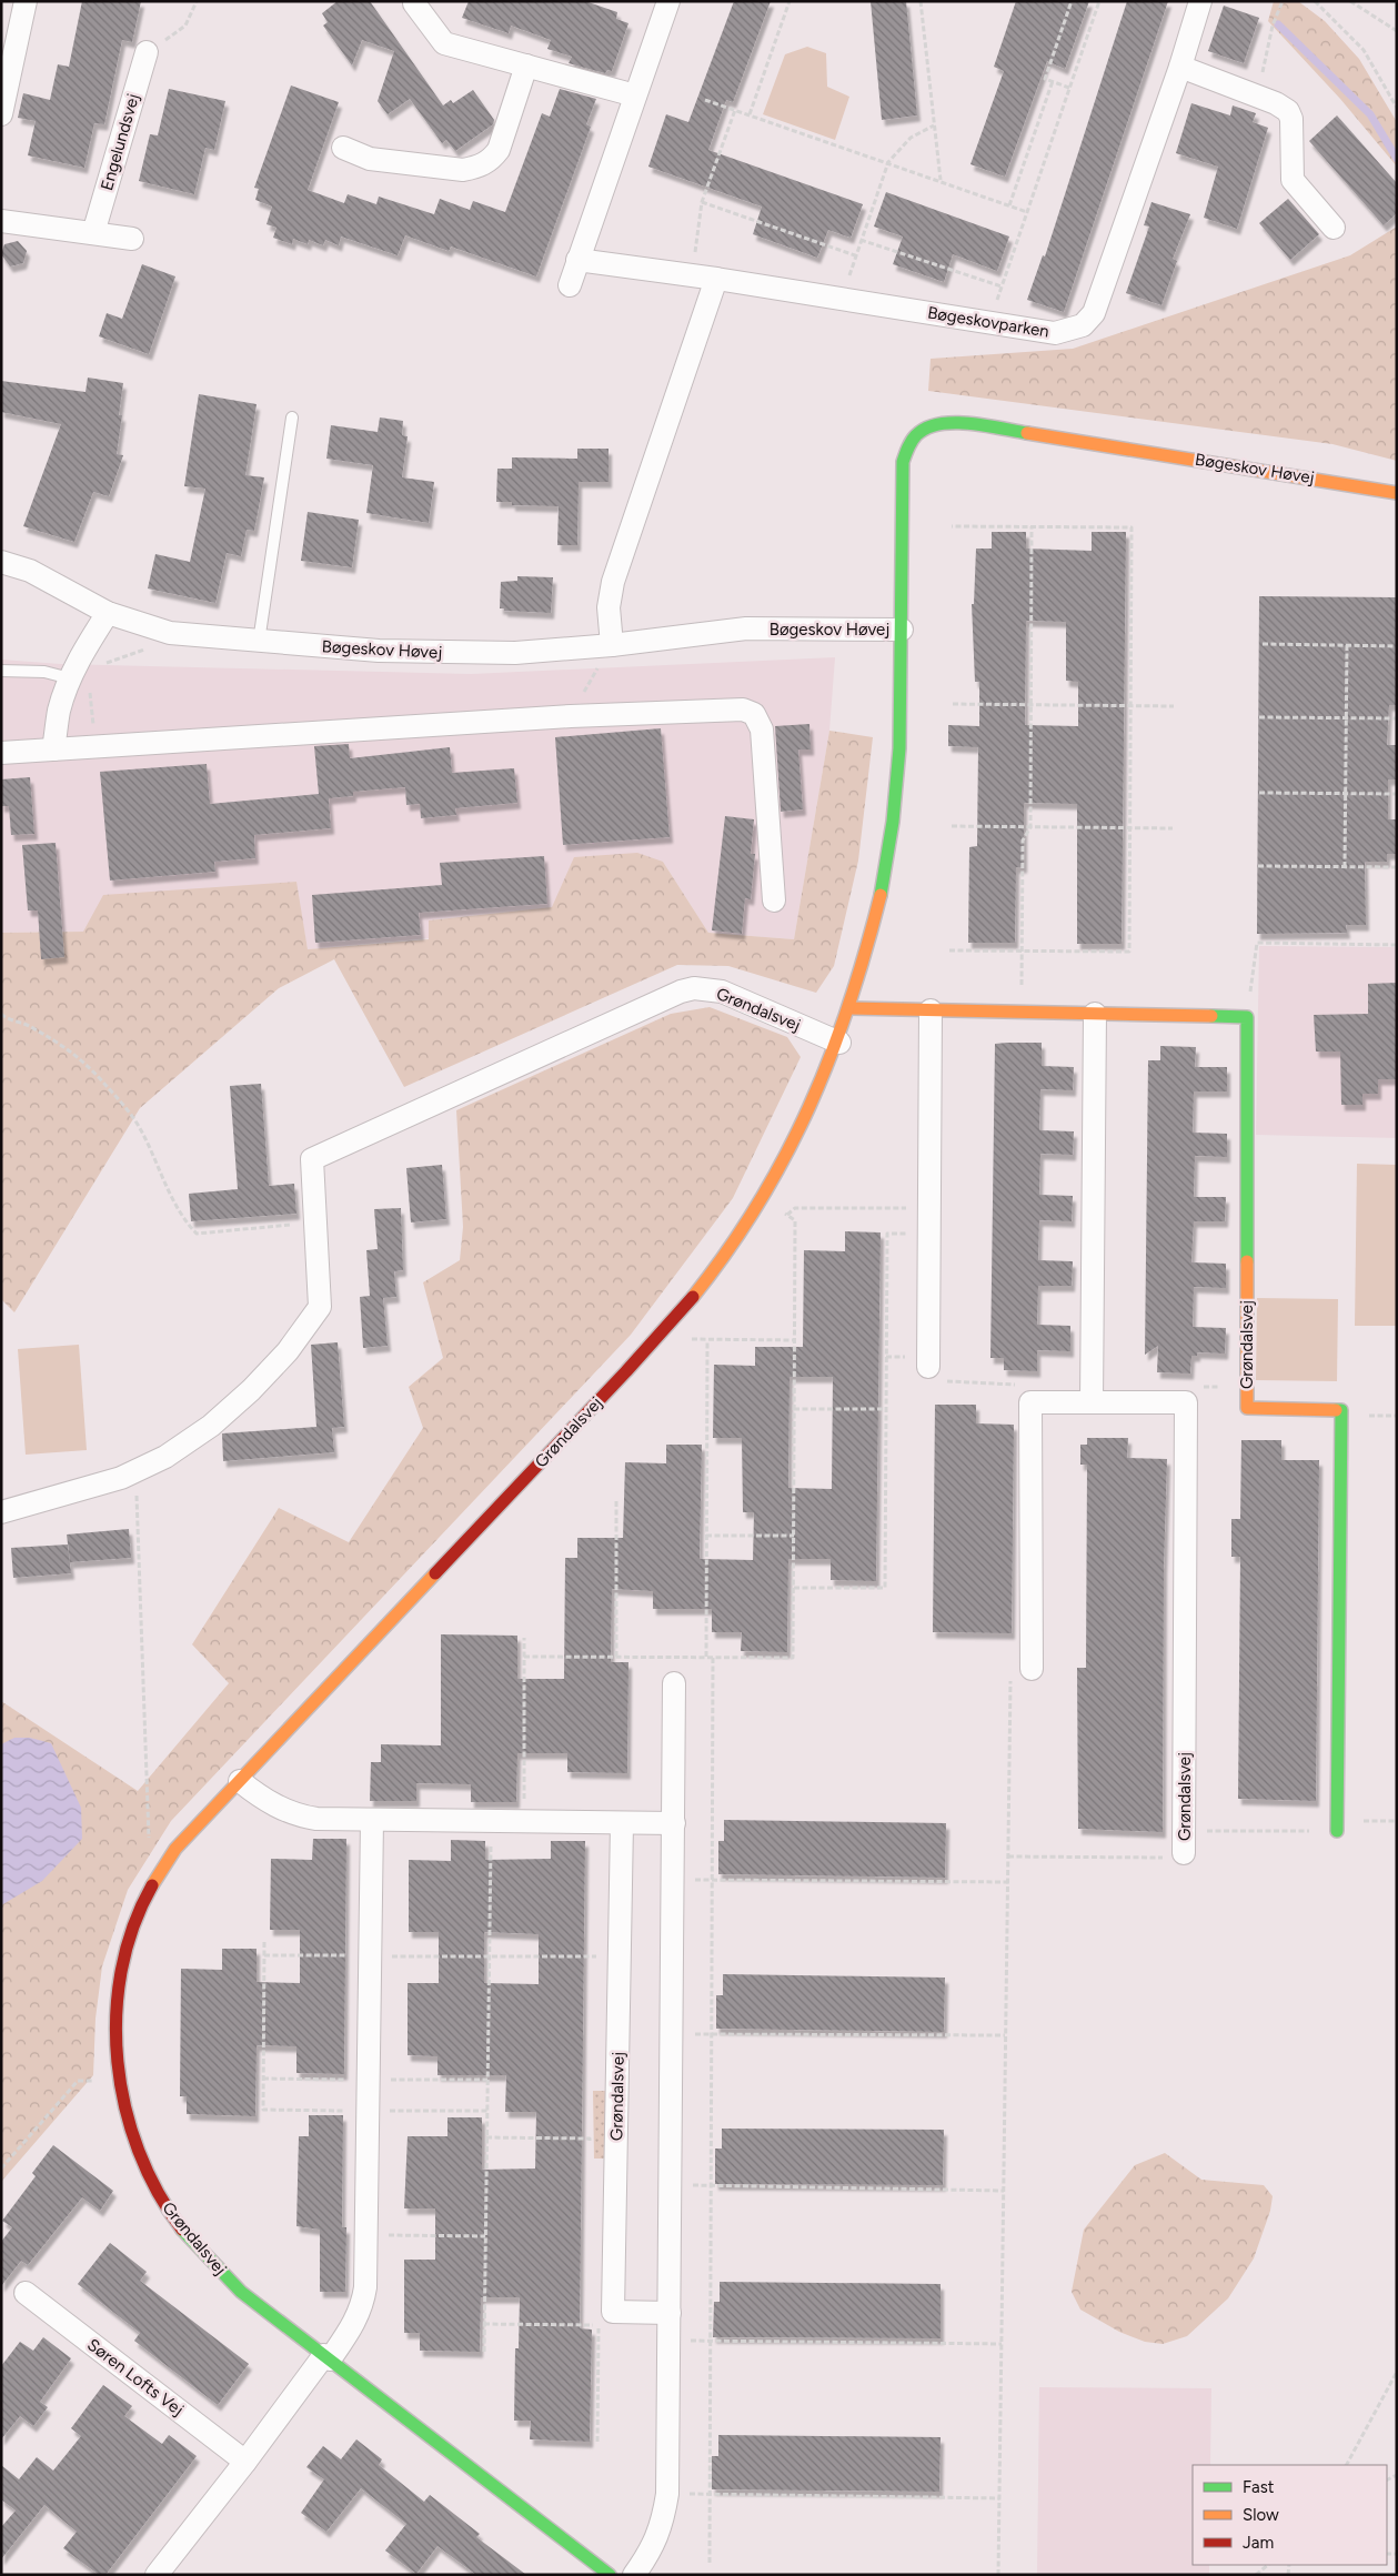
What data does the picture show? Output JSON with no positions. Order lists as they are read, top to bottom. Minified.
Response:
{"streets":{"street":["Engelundsvej","Bøgeskovparken","Bøgeskov Høvej","Grøndalsvej","Søren Lofts Vej"]},"crossings":[["Bøgeskov Høvej","Grøndalsvej"]],"legend":["Fast","Slow","Jam"]}
